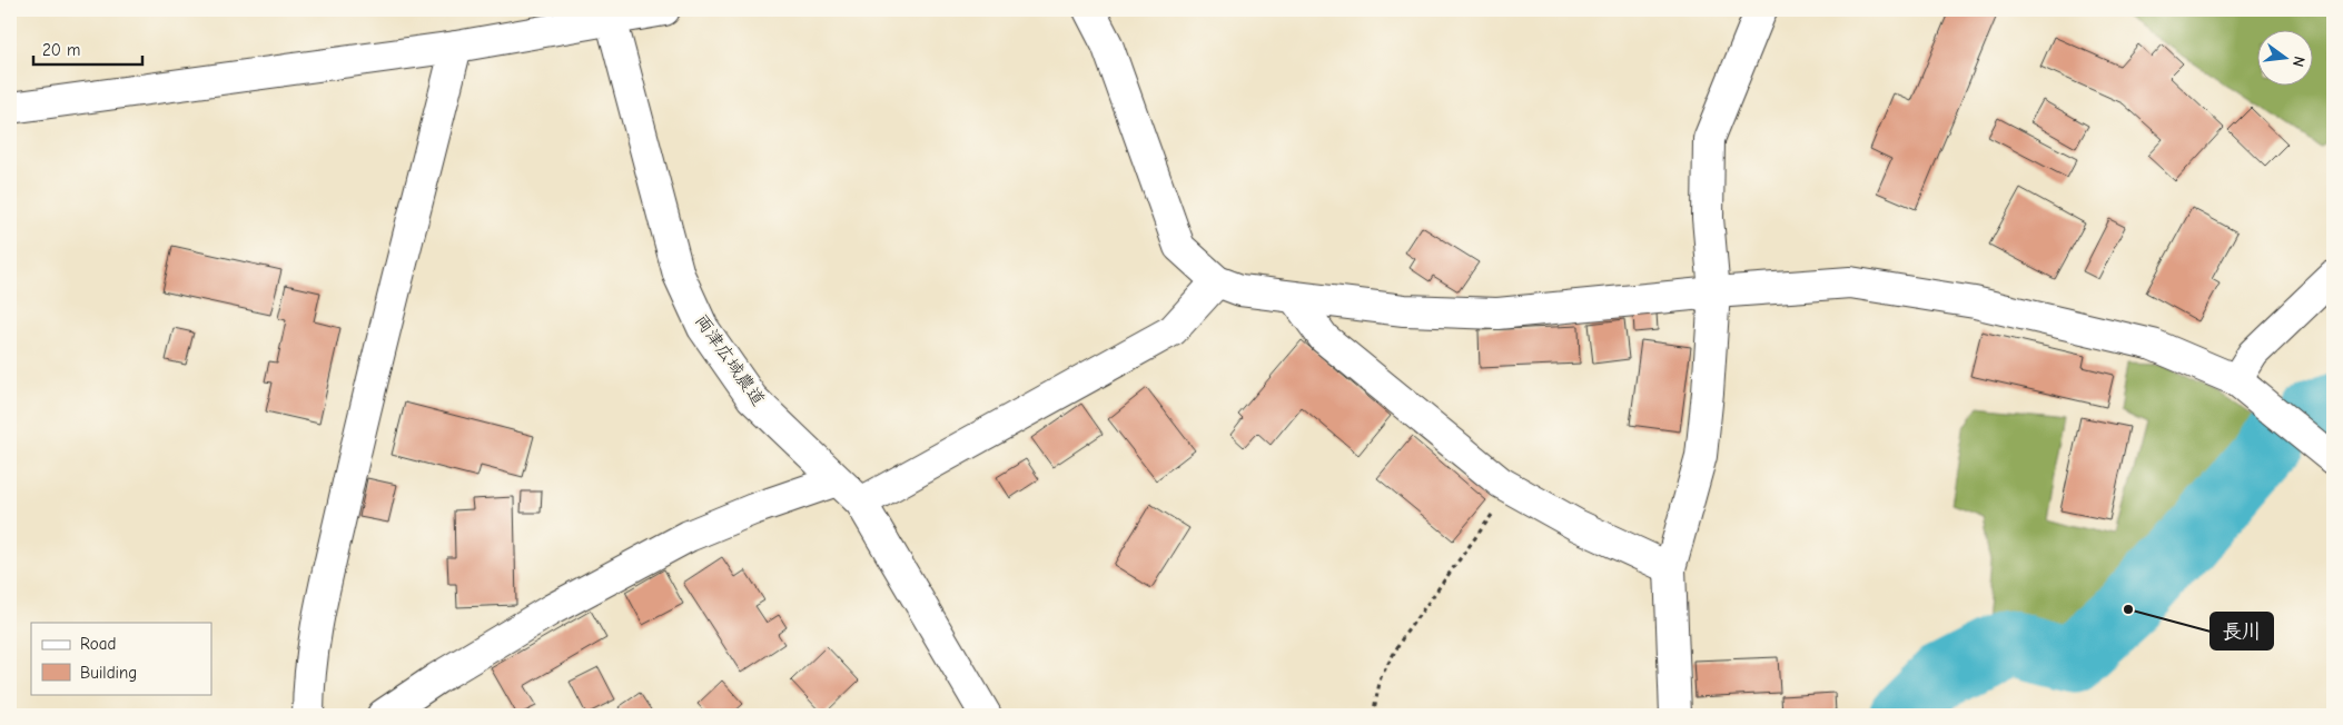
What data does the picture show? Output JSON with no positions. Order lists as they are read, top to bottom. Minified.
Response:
{"streets":{"street":["両津広域農道"]},"places":["長川"],"legend":["Road","Building"],"scale_bar":"20 m","north":"right"}
